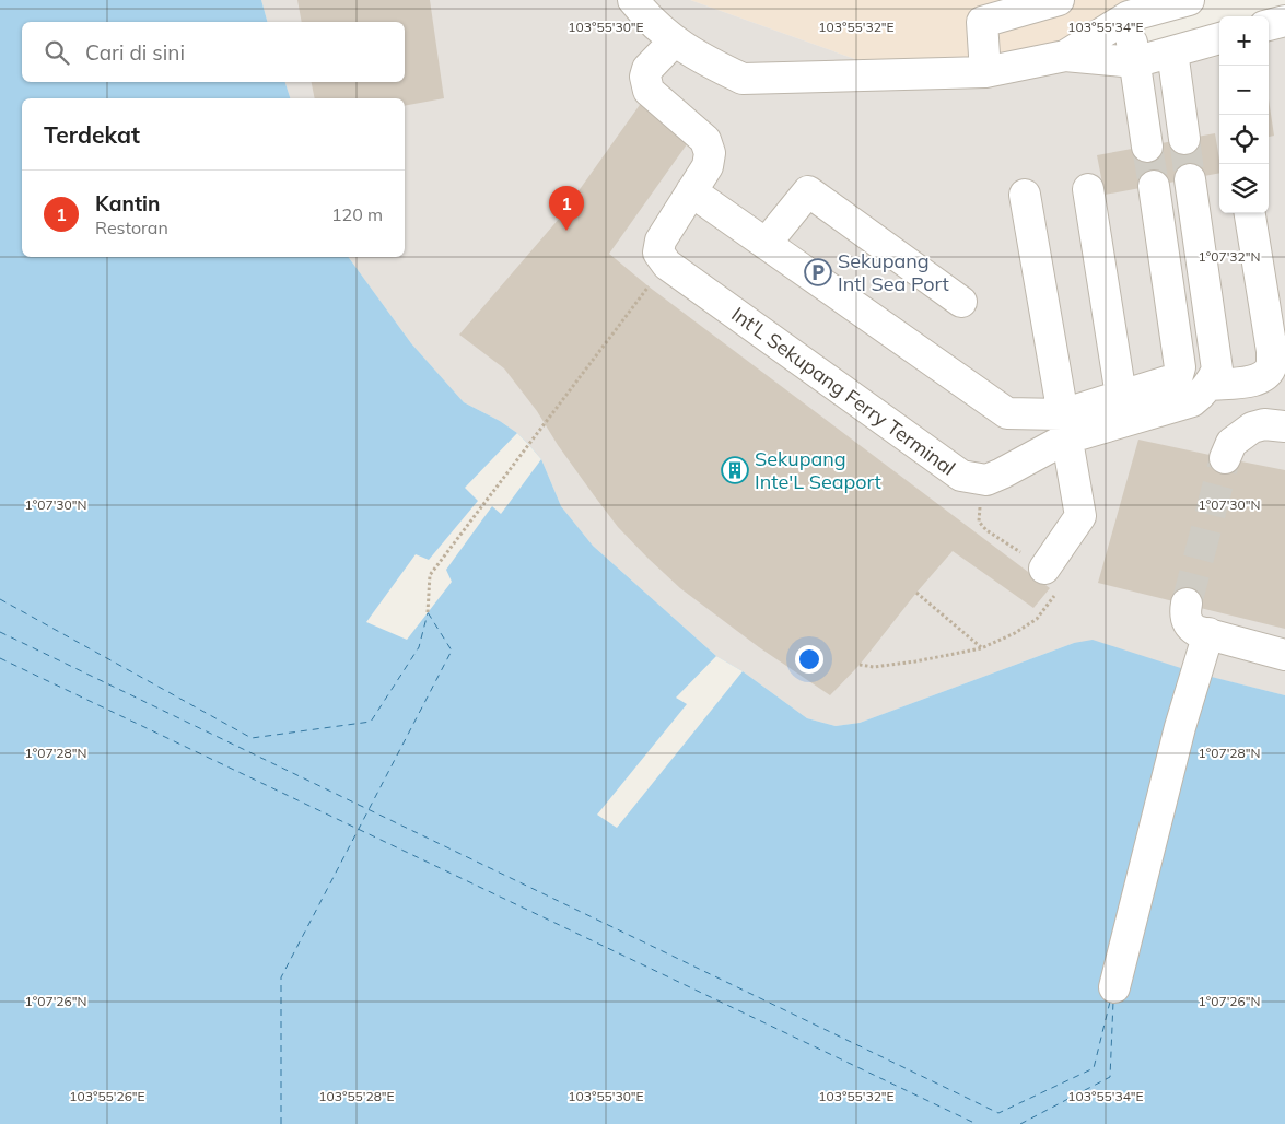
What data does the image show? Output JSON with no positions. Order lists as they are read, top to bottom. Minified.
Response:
{"streets":{"street":["Int'L Sekupang Ferry Terminal"]},"places":{"parking":["Sekupang Intl Sea Port"],"building":["Sekupang Inte'L Seaport"]},"page":{"map_buttons":["+","−"],"search":"Cari di sini","heading":"Terdekat","list":[{"mark":"1","name":"Kantin","note":"Restoran","value":"120 m"}],"pins":"1"},"coordinates":["103°55'30\"E","103°55'32\"E","103°55'34\"E","1°07'32\"N","1°07'30\"N","1°07'28\"N","1°07'26\"N","103°55'26\"E","103°55'28\"E"]}
